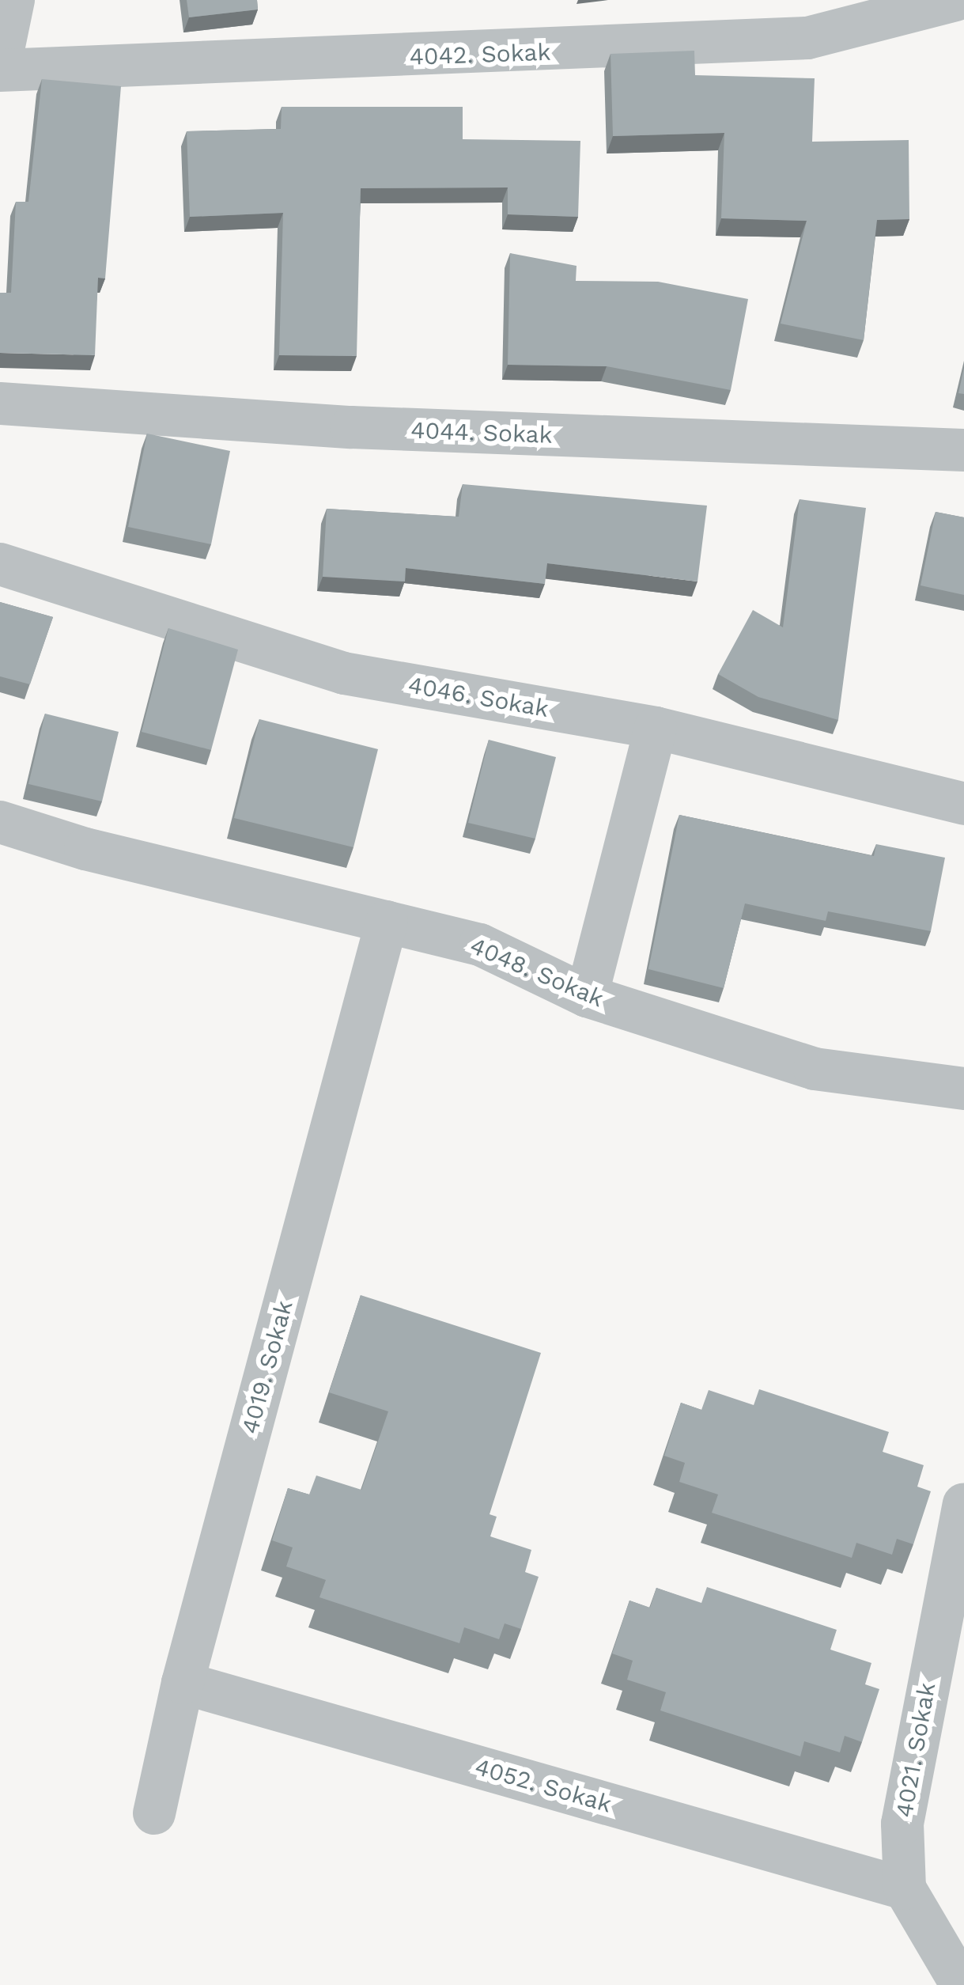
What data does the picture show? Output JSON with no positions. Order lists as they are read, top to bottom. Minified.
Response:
{"streets":{"street":["4042. Sokak","4044. Sokak","4046. Sokak","4048. Sokak","4019. Sokak","4021. Sokak","4052. Sokak"]},"crossings":[["4048. Sokak","4019. Sokak"],["4019. Sokak","4052. Sokak"],["4021. Sokak","4052. Sokak"]]}
